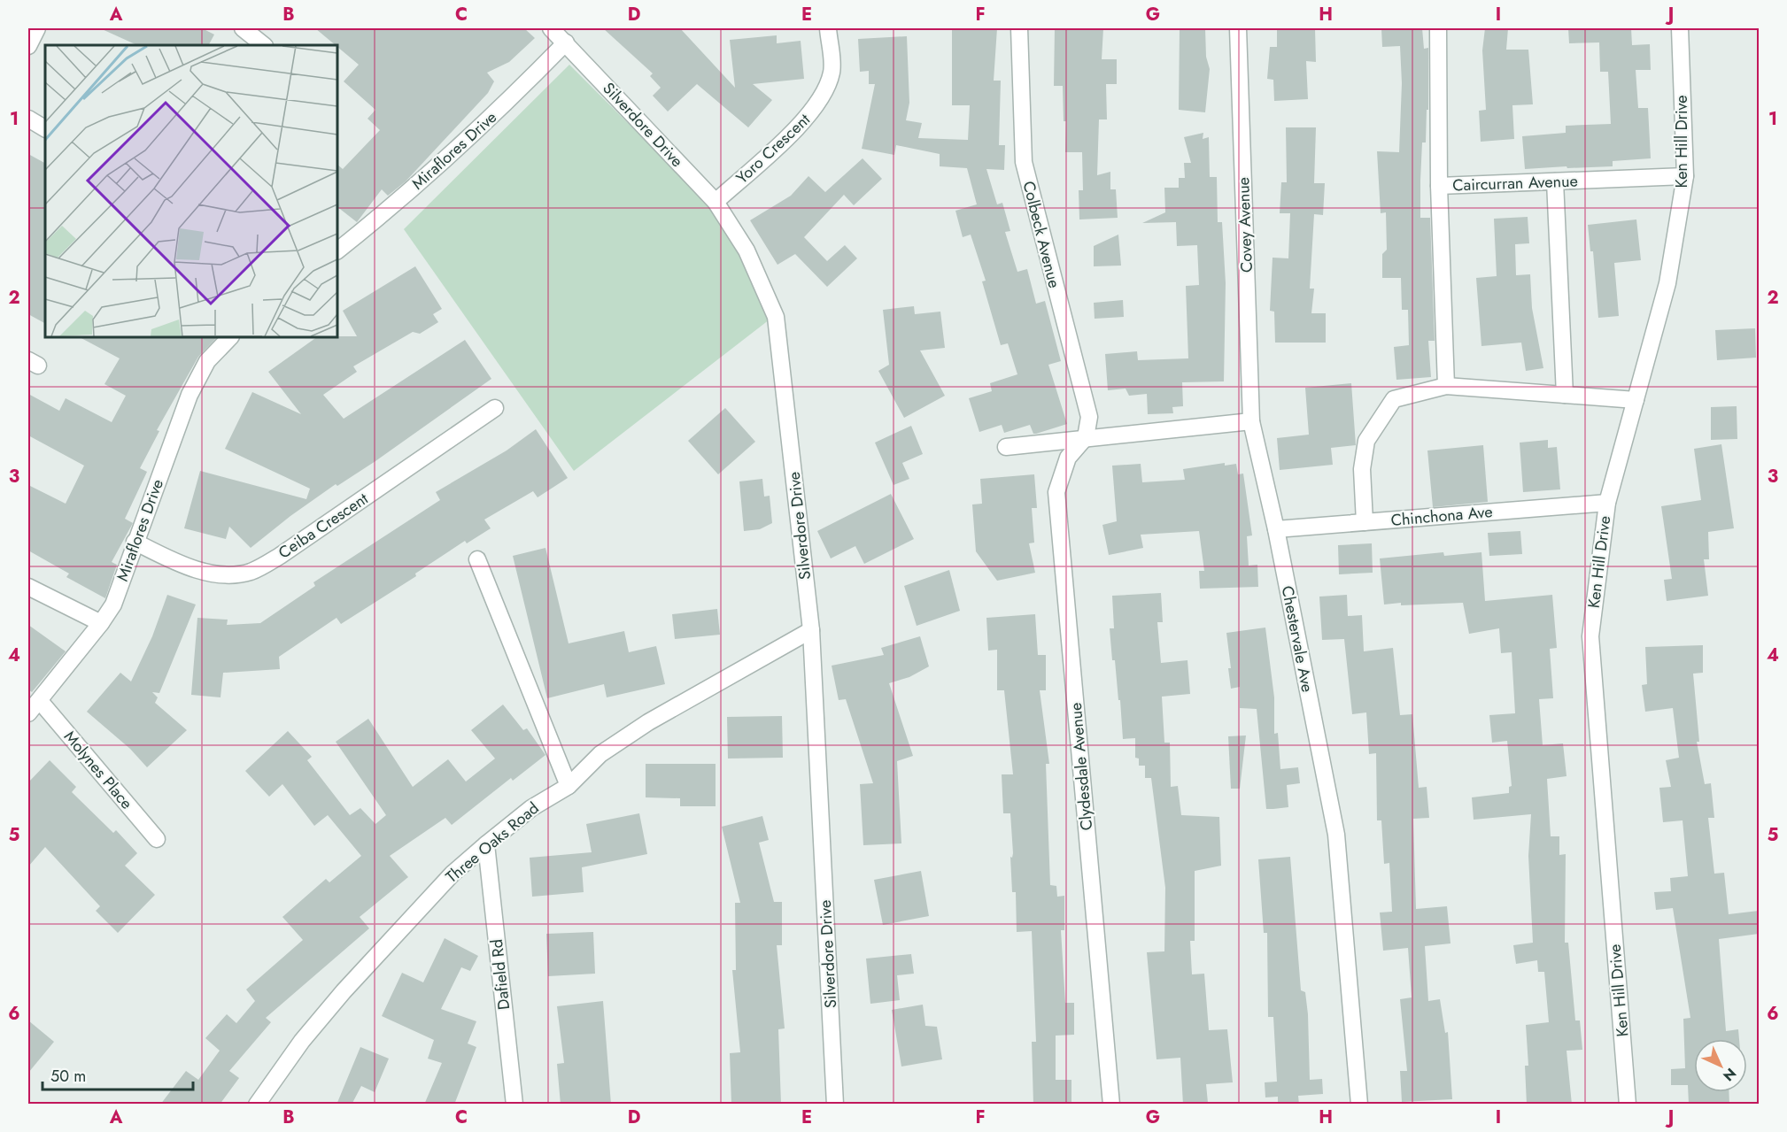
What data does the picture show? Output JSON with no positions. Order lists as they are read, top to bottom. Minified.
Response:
{"streets":{"street":["Silverdore Drive","Ken Hill Drive","Yoro Crescent","Miraflores Drive","Caircurran Avenue","Covey Avenue","Colbeck Avenue","Chinchona Ave","Ceiba Crescent","Chestervale Ave","Clydesdale Avenue","Molynes Place","Three Oaks Road","Dafield Rd"]},"crossings":[["Silverdore Drive","Yoro Crescent"],["Silverdore Drive","Miraflores Drive"],["Silverdore Drive","Three Oaks Road"],["Ken Hill Drive","Caircurran Avenue"],["Ken Hill Drive","Chinchona Ave"],["Miraflores Drive","Ceiba Crescent"],["Miraflores Drive","Molynes Place"],["Covey Avenue","Chestervale Ave"],["Colbeck Avenue","Clydesdale Avenue"],["Chinchona Ave","Chestervale Ave"],["Three Oaks Road","Dafield Rd"]],"scale_bar":"50 m","north":"bottom right","grid":{"columns":["A","B","C","D","E","F","G","H","I","J"],"rows":["1","2","3","4","5","6"]}}
